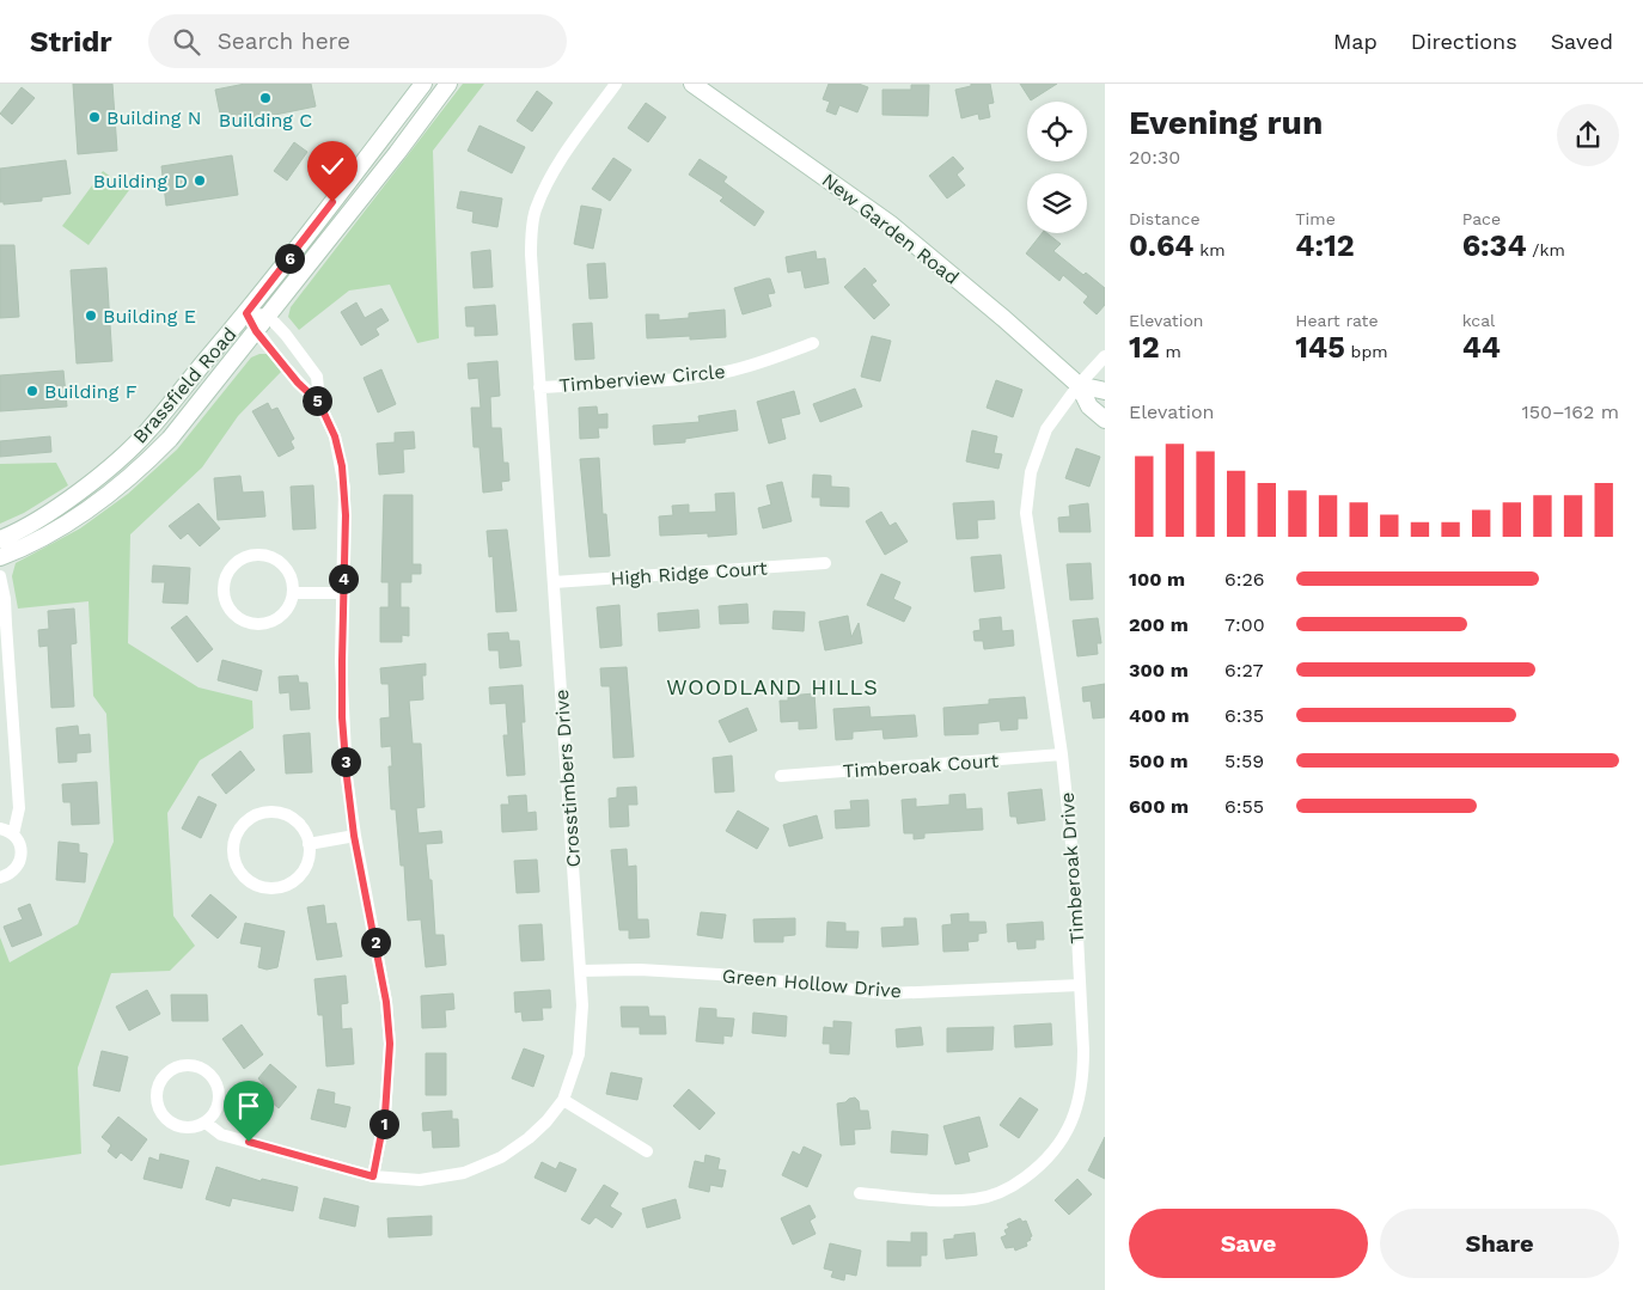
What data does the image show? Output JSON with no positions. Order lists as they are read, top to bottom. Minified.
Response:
{"streets":{"street":["New Garden Road","Timberview Circle","Brassfield Road","High Ridge Court","Timberoak Court","Crosstimbers Drive","Timberoak Drive","Green Hollow Drive"]},"crossings":[["New Garden Road","Timberoak Drive"],["Timberview Circle","Crosstimbers Drive"],["High Ridge Court","Crosstimbers Drive"],["Timberoak Court","Timberoak Drive"],["Crosstimbers Drive","Green Hollow Drive"],["Timberoak Drive","Green Hollow Drive"]],"districts":["WOODLAND HILLS"],"places":["Building C","Building N","Building D","Building E","Building F"],"page":{"header":"Stridr","search":"Search here","nav":["Map","Directions","Saved"],"heading":["Evening run","20:30"],"stats":[["Distance","0.64 km"],["Time","4:12"],["Pace","6:34 /km"],["Elevation","12 m"],["Heart rate","145 bpm"],["kcal","44"]],"pins":["6","5","4","3","2","1"],"chart":["Elevation","150–162 m"],"list":[{"name":"100 m","note":"6:26"},{"name":"200 m","note":"7:00"},{"name":"300 m","note":"6:27"},{"name":"400 m","note":"6:35"},{"name":"500 m","note":"5:59"},{"name":"600 m","note":"6:55"}],"buttons":["Save","Share"]}}
